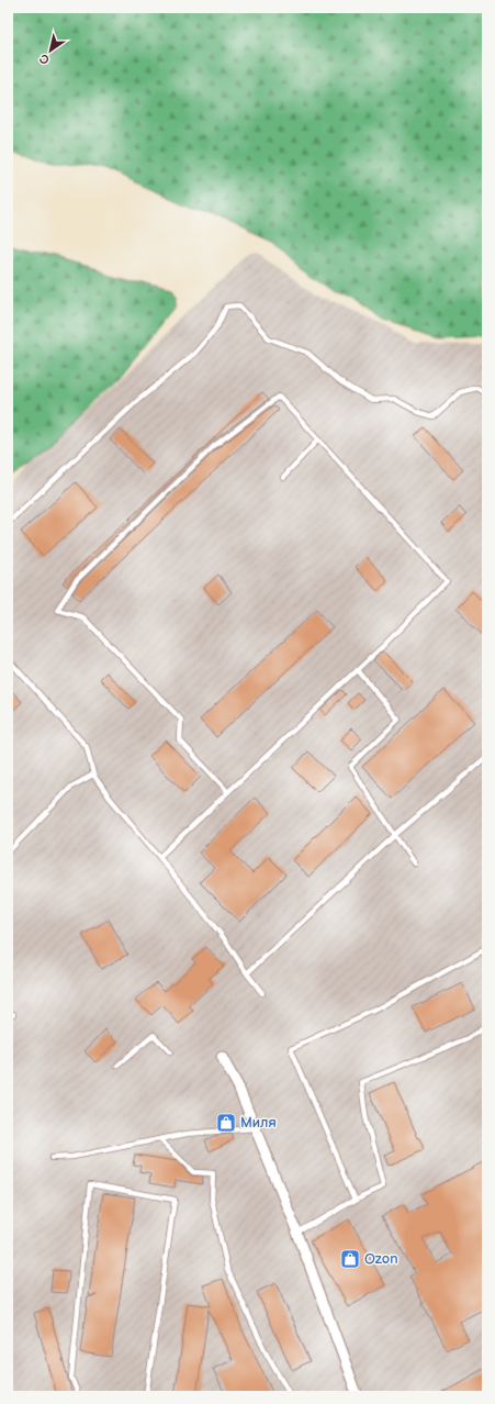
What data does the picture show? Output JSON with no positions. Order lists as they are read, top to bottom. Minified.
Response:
{"places":{"shop":["Миля","Ozon"]},"north":"bottom left"}
